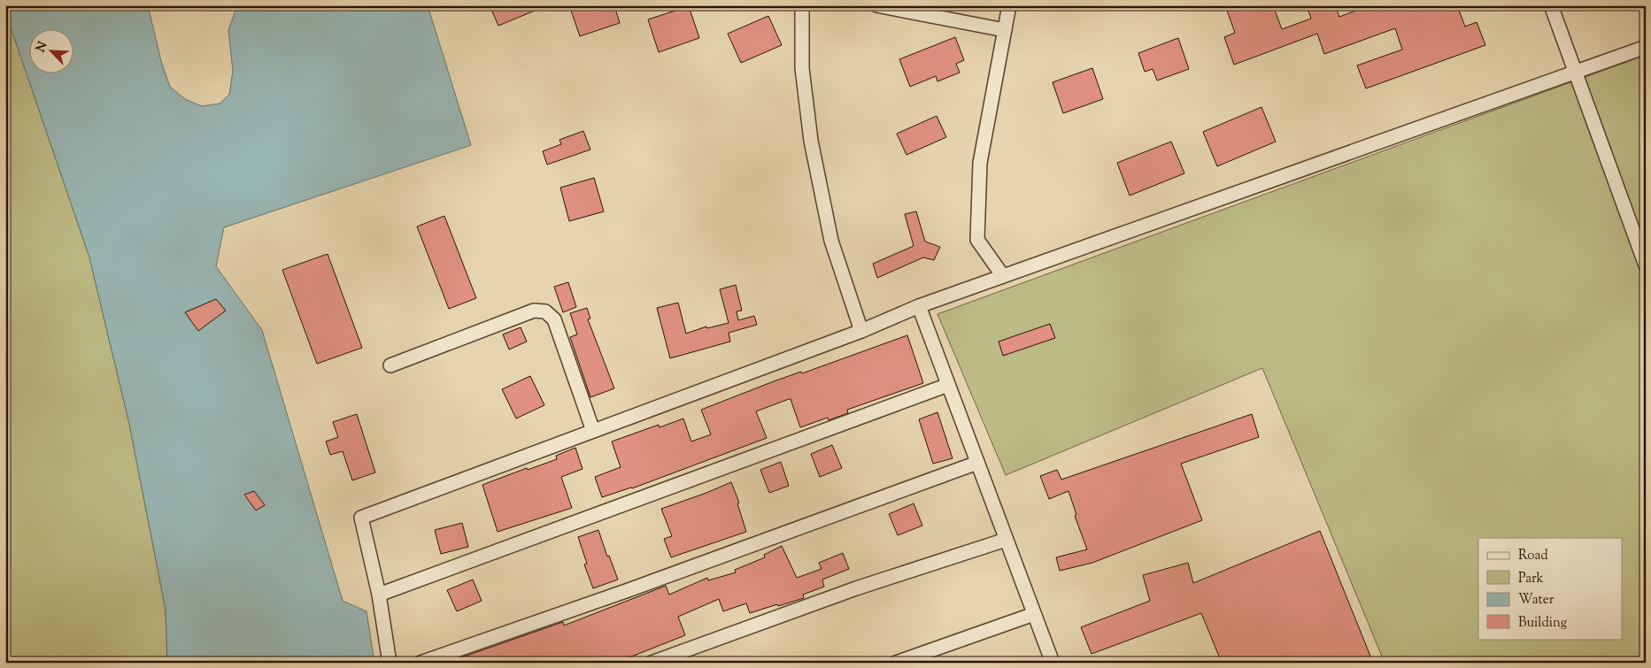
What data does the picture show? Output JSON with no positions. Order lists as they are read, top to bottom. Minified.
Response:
{"legend":["Road","Park","Water","Building"],"north":"top left"}
